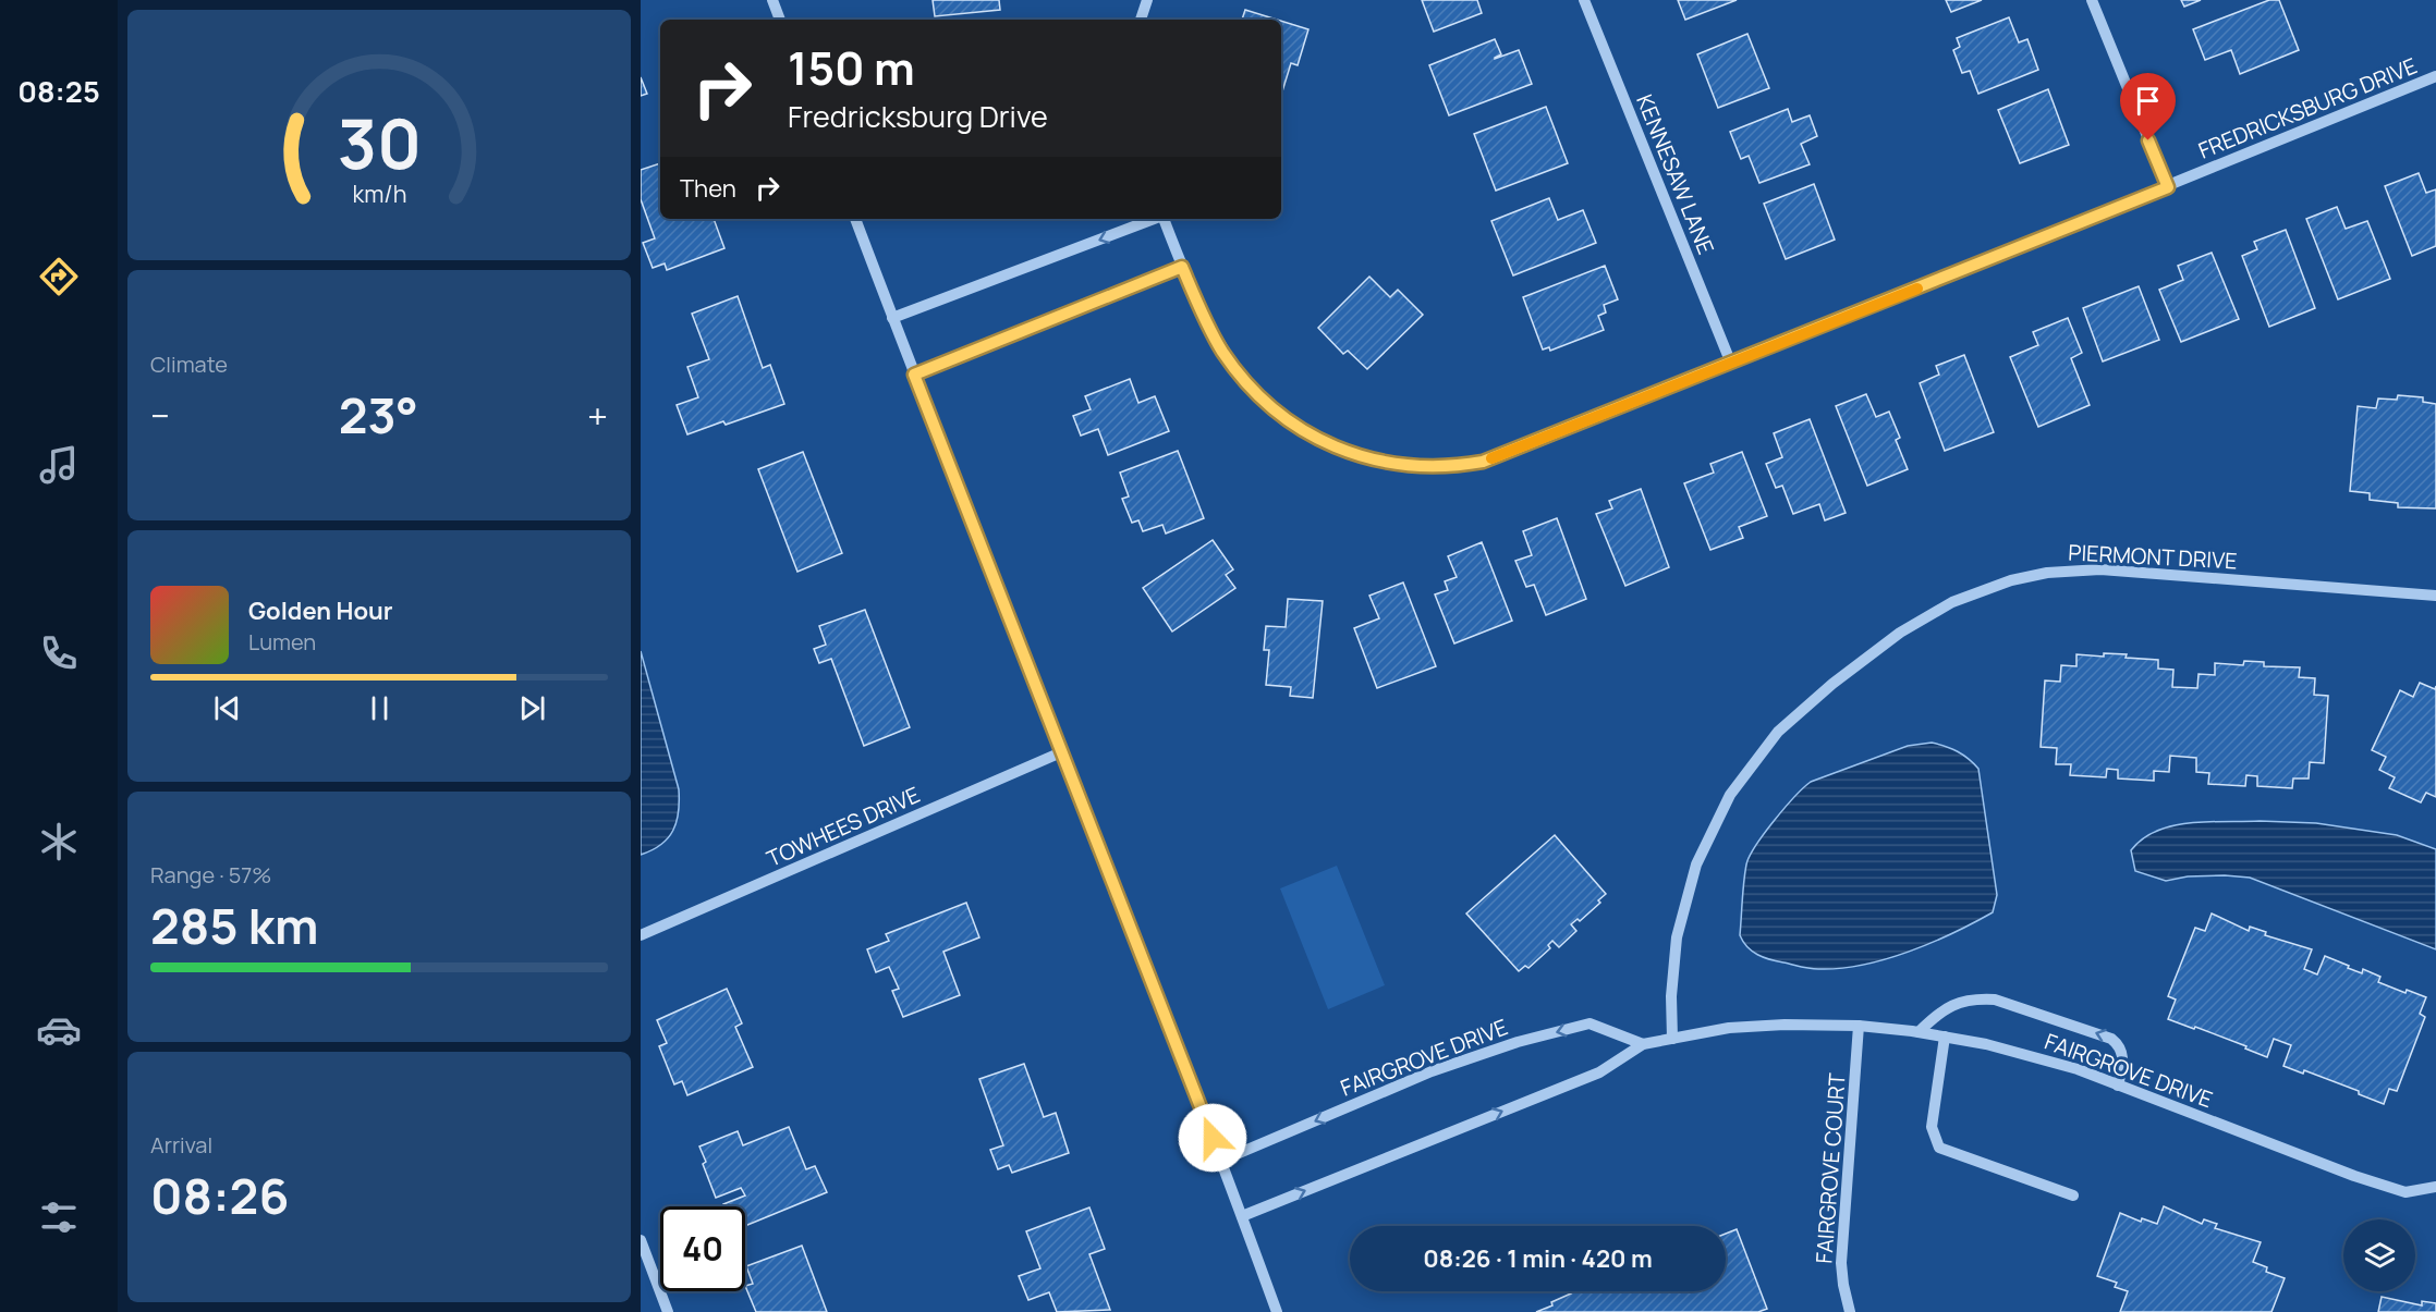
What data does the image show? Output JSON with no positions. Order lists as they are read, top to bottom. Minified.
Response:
{"streets":{"street":["FREDRICKSBURG DRIVE","KENNESAW LANE","PIERMONT DRIVE","TOWHEES DRIVE","FAIRGROVE DRIVE","FAIRGROVE COURT"]},"crossings":[["FREDRICKSBURG DRIVE","KENNESAW LANE"],["PIERMONT DRIVE","FAIRGROVE DRIVE"],["FAIRGROVE DRIVE","FAIRGROVE COURT"]],"page":{"tabs":"08:25","turn":["150 m","Fredricksburg Drive"],"then":"Then","tile":["Climate",["Range · 57%","285 km"],["Arrival","08:26"]],"heat":["−","23°","+"],"song":["Golden Hour","Lumen"],"limit":"40","trip":"08:26 · 1 min · 420 m","gauge":["30","km/h"]}}
